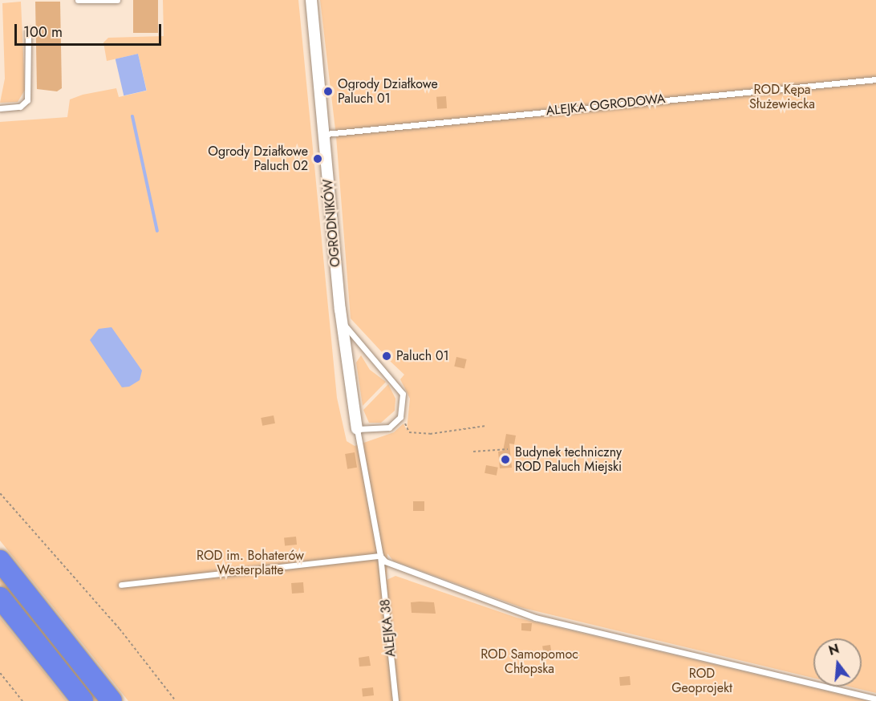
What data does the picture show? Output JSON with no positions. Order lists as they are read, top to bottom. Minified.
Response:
{"streets":{"street":["OGRODNIKÓW"],"lane":["ALEJKA OGRODOWA","ALEJKA 38"]},"crossings":[["ALEJKA OGRODOWA","OGRODNIKÓW"],["OGRODNIKÓW","ALEJKA 38"]],"parks":["ROD Kępa Służewiecka","ROD im. Bohaterów Westerplatte","ROD Samopomoc Chłopska","ROD Geoprojekt"],"places":["Ogrody Działkowe Paluch 01","Ogrody Działkowe Paluch 02","Paluch 01","Budynek techniczny ROD Paluch Miejski"],"scale_bar":"100 m","north":"top"}
